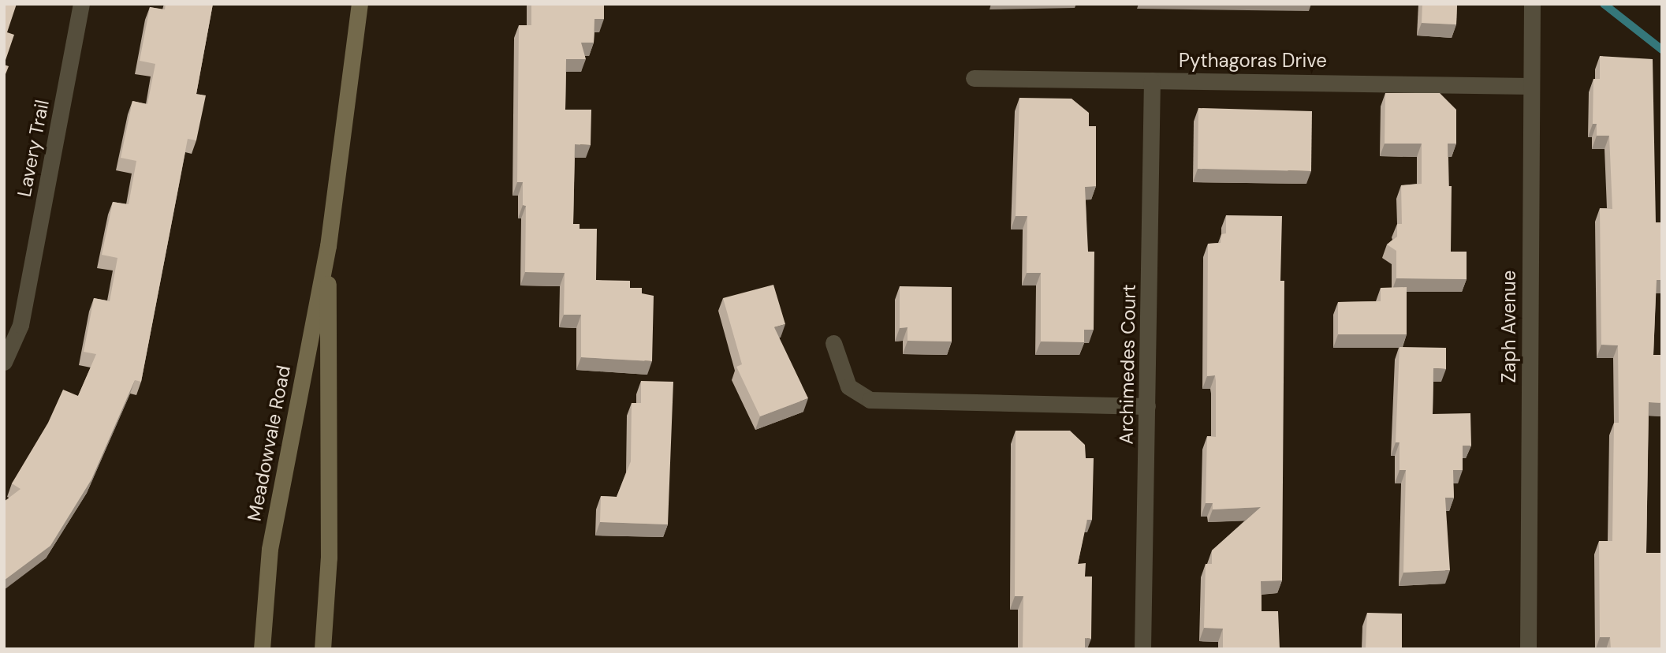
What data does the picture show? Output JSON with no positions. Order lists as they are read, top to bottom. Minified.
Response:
{"streets":{"main road":["Meadowvale Road"],"street":["Pythagoras Drive","Lavery Trail","Zaph Avenue","Archimedes Court"]},"crossings":[["Pythagoras Drive","Zaph Avenue"],["Pythagoras Drive","Archimedes Court"]]}
